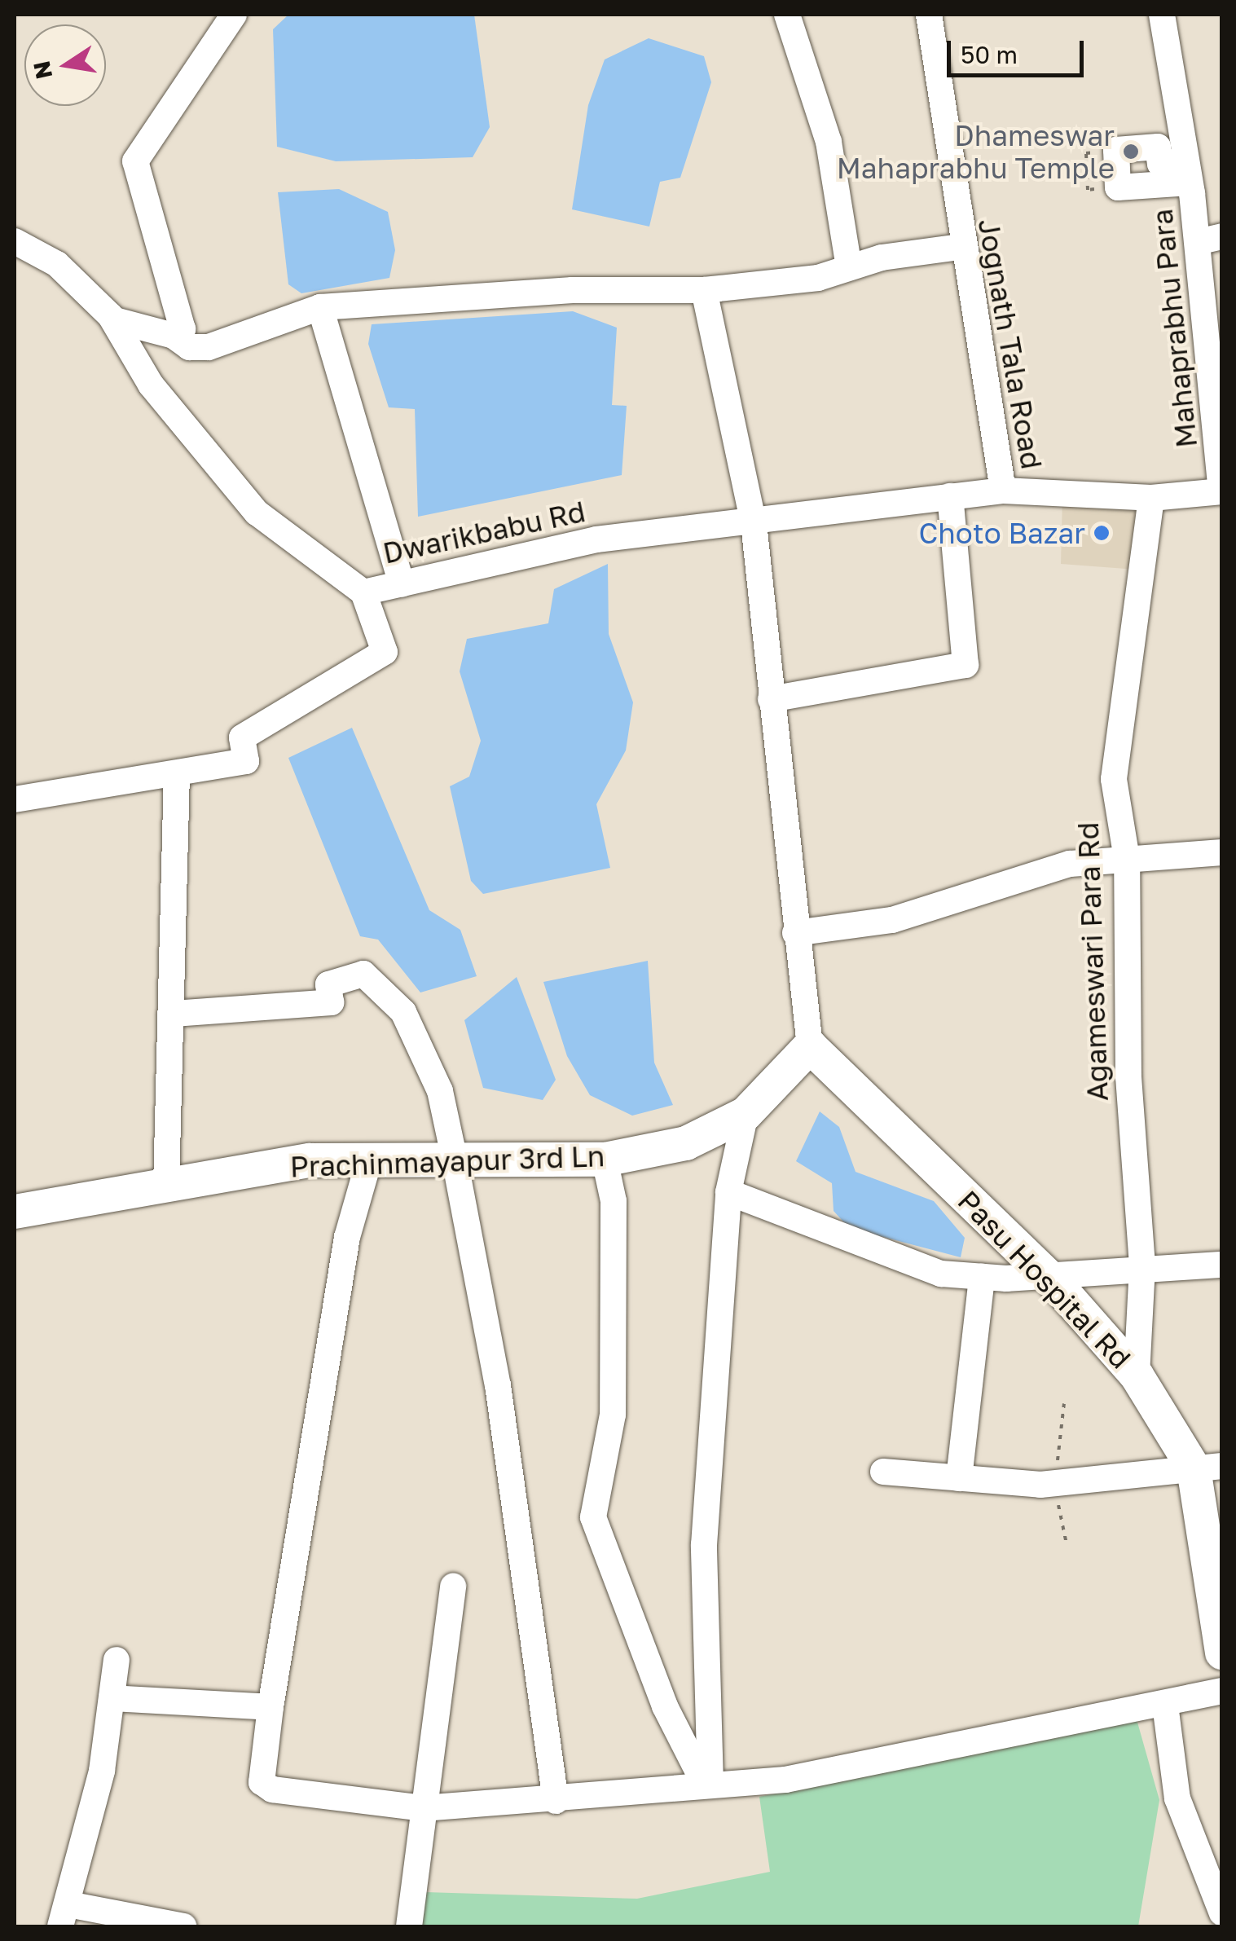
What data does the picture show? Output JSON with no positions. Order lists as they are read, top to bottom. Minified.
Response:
{"streets":{"main road":["Prachinmayapur 3rd Ln","Pasu Hospital Rd"],"street":["Mahaprabhu Para","Jognath Tala Road","Dwarikbabu Rd","Agameswari Para Rd"]},"crossings":[["Mahaprabhu Para","Dwarikbabu Rd"],["Jognath Tala Road","Dwarikbabu Rd"],["Dwarikbabu Rd","Agameswari Para Rd"],["Agameswari Para Rd","Pasu Hospital Rd"],["Prachinmayapur 3rd Ln","Pasu Hospital Rd"]],"places":["Dhameswar Mahaprabhu Temple","Choto Bazar"],"scale_bar":"50 m","north":"left"}
